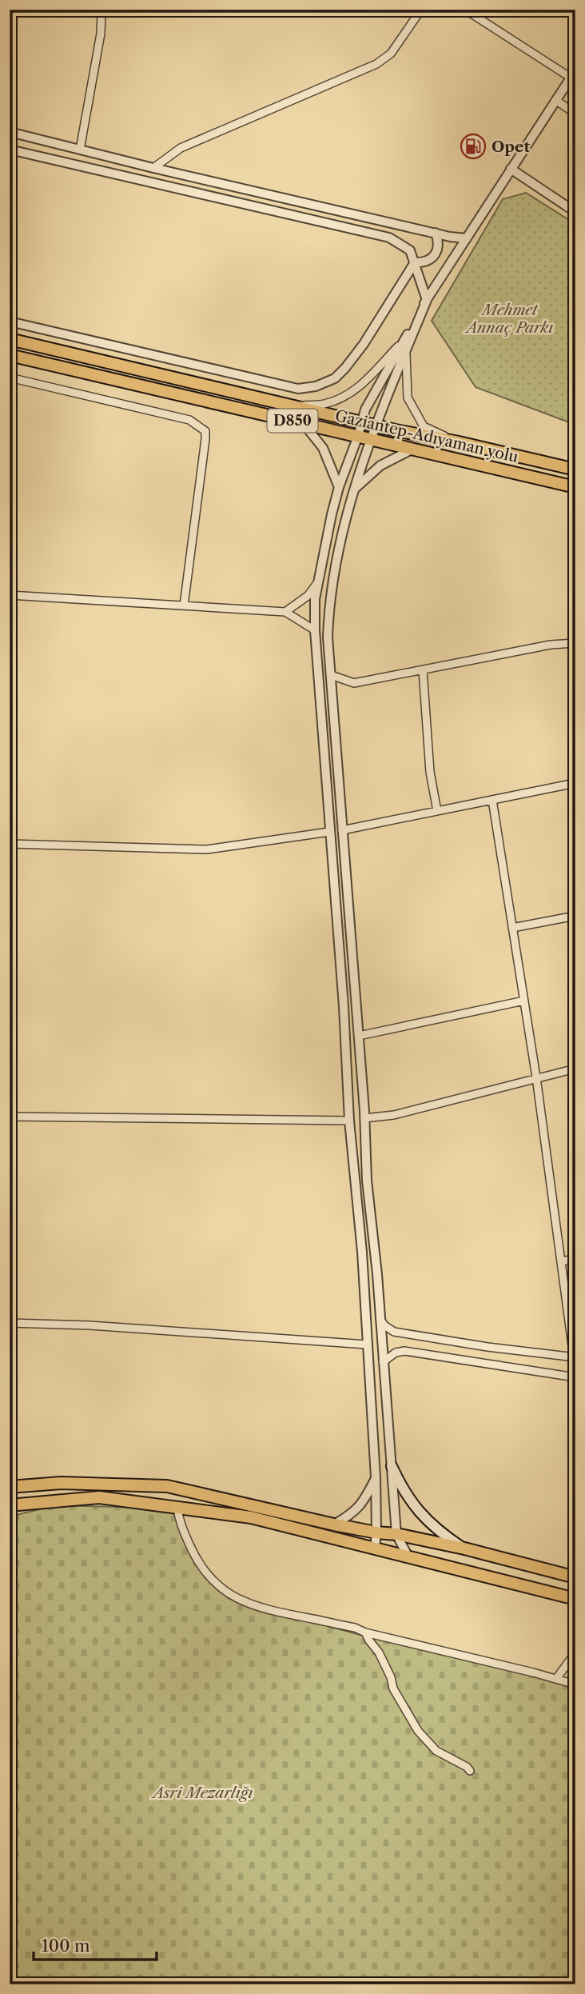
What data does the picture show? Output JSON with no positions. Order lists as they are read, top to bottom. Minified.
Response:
{"streets":{"main road":["D850","Gaziantep-Adıyaman yolu"]},"parks":["Mehmet Annaç Parkı","Asri Mezarlığı"],"places":{"fuel station":["Opet"]},"scale_bar":"100 m"}
